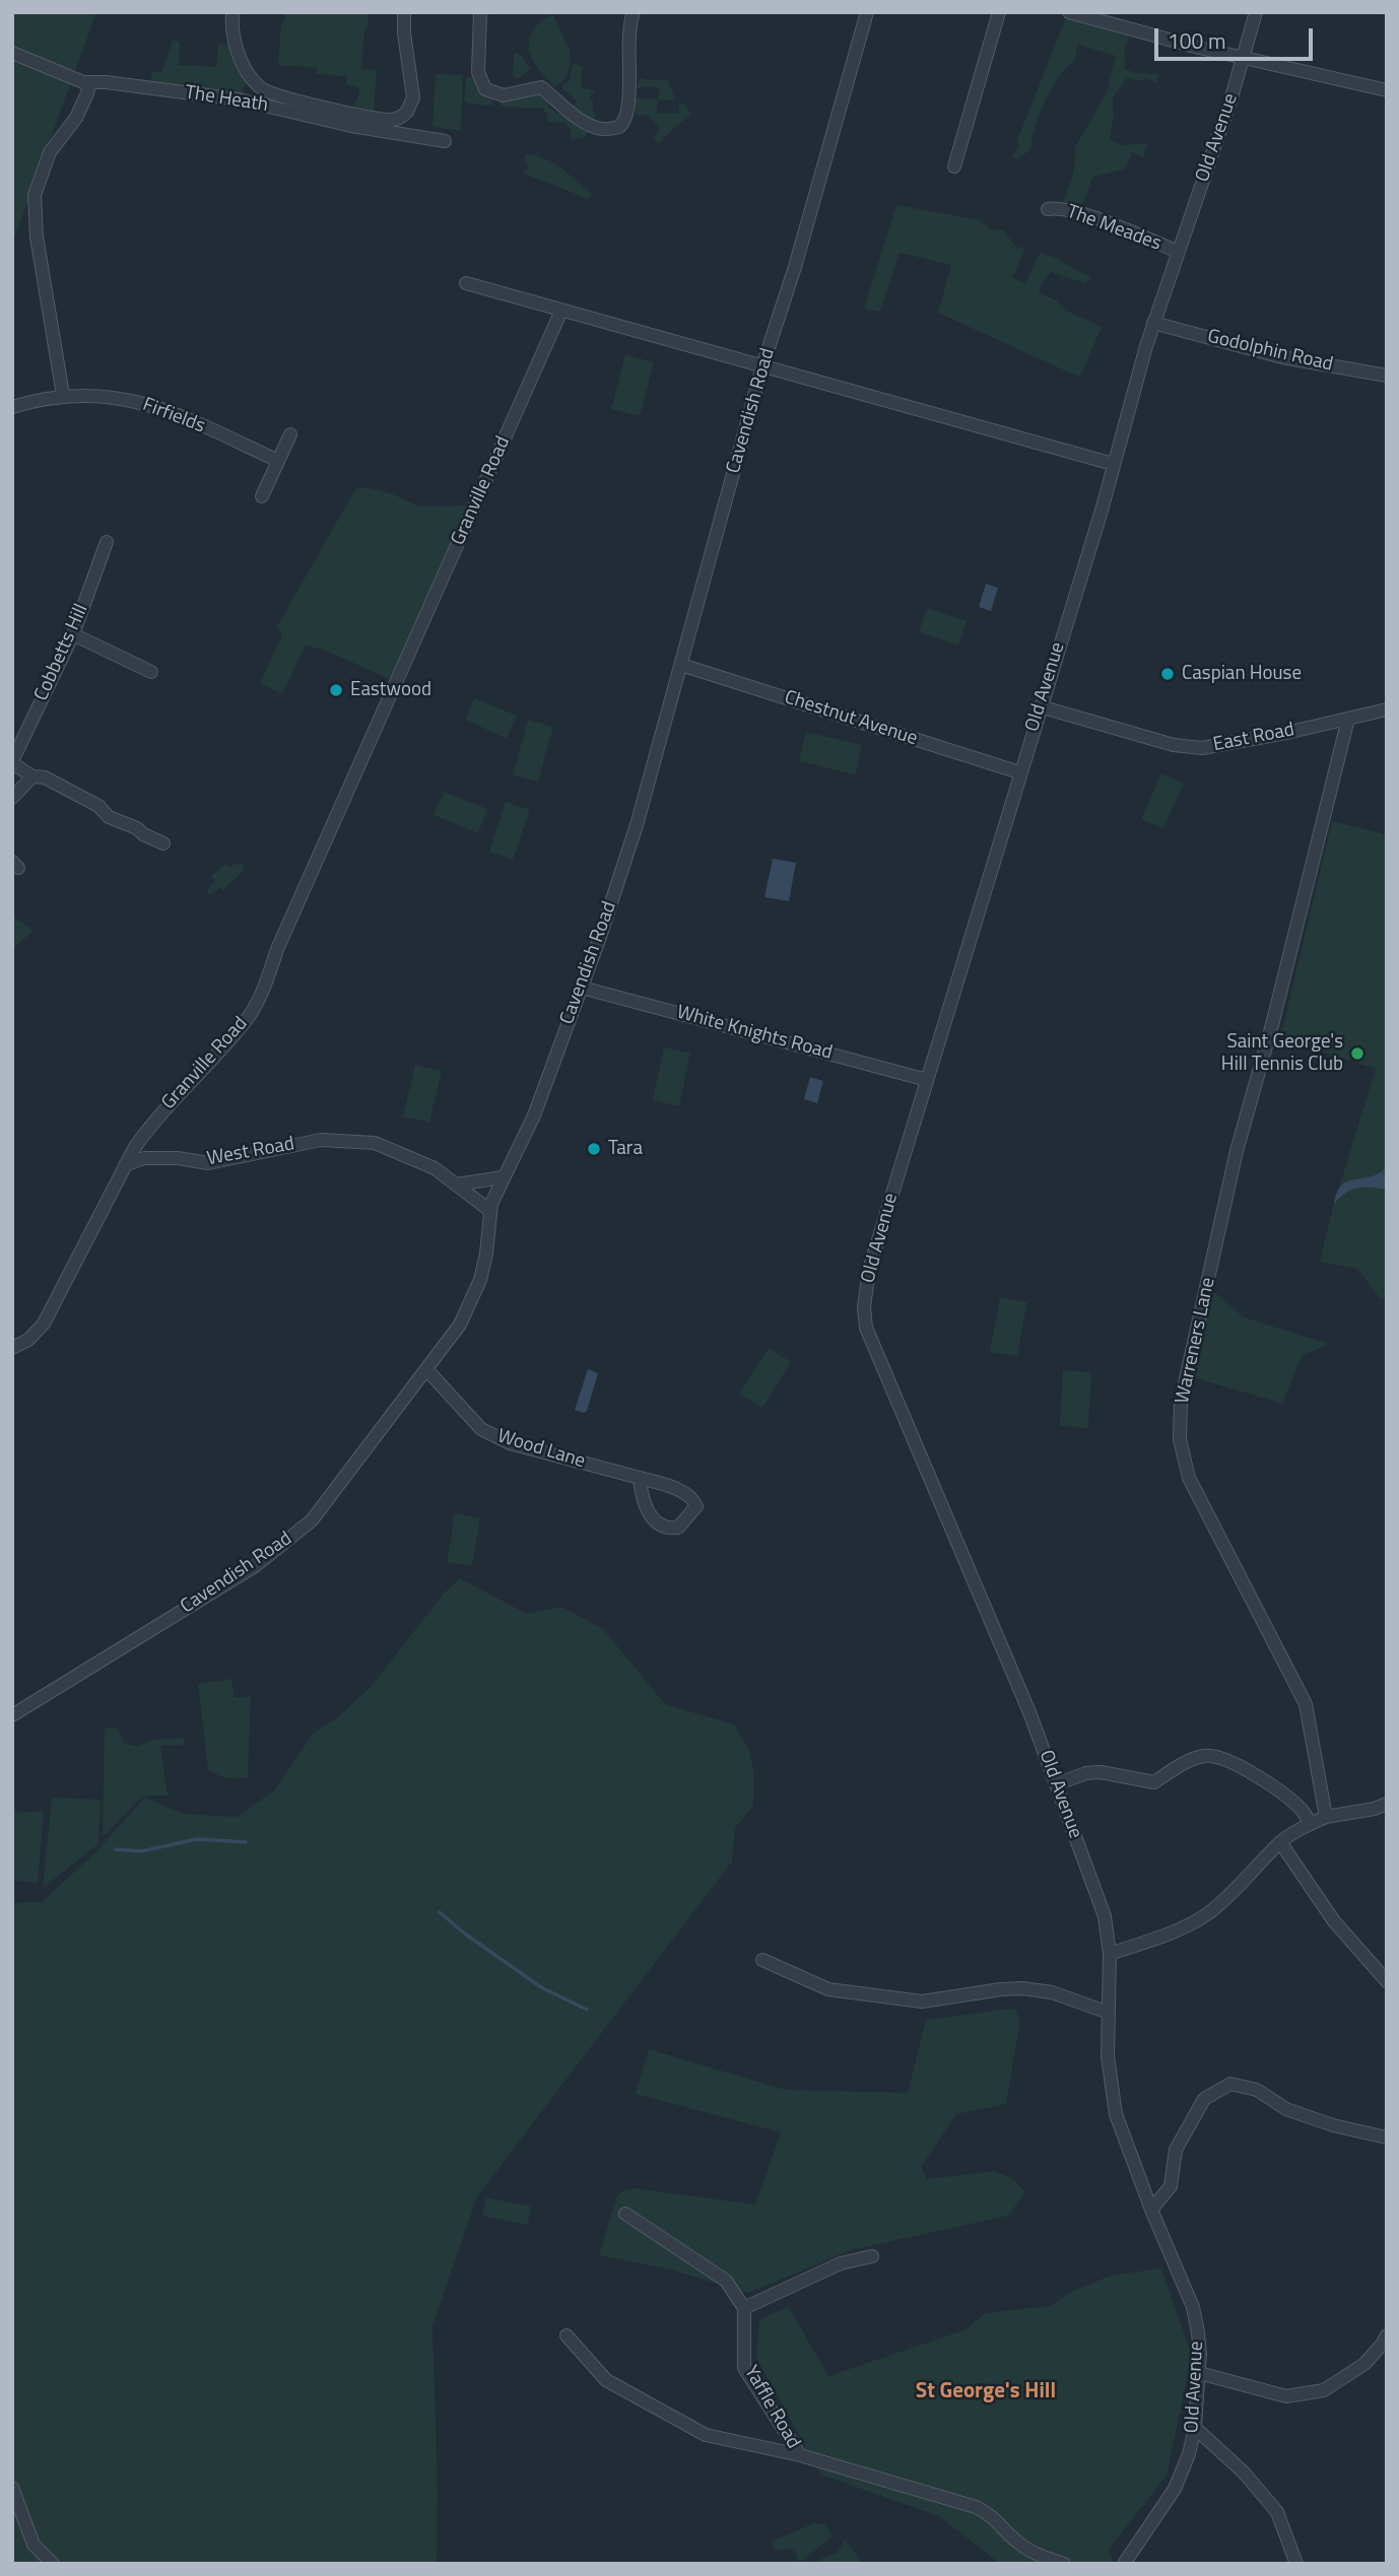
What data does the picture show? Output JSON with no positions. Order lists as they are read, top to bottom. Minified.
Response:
{"streets":{"street":["The Heath","Old Avenue","The Meades","Godolphin Road","Cavendish Road","Firfields","Granville Road","Cobbetts Hill","Chestnut Avenue","East Road","White Knights Road","West Road","Warreners Lane","Wood Lane","Yaffle Road"]},"crossings":[["Old Avenue","The Meades"],["Old Avenue","Godolphin Road"],["Old Avenue","Chestnut Avenue"],["Old Avenue","East Road"],["Old Avenue","White Knights Road"],["Cavendish Road","Chestnut Avenue"],["Cavendish Road","White Knights Road"],["Cavendish Road","West Road"],["Cavendish Road","Wood Lane"],["Granville Road","West Road"],["East Road","Warreners Lane"]],"districts":["St George's Hill"],"places":["Caspian House","Eastwood","Saint George's Hill Tennis Club","Tara"],"scale_bar":"100 m"}
